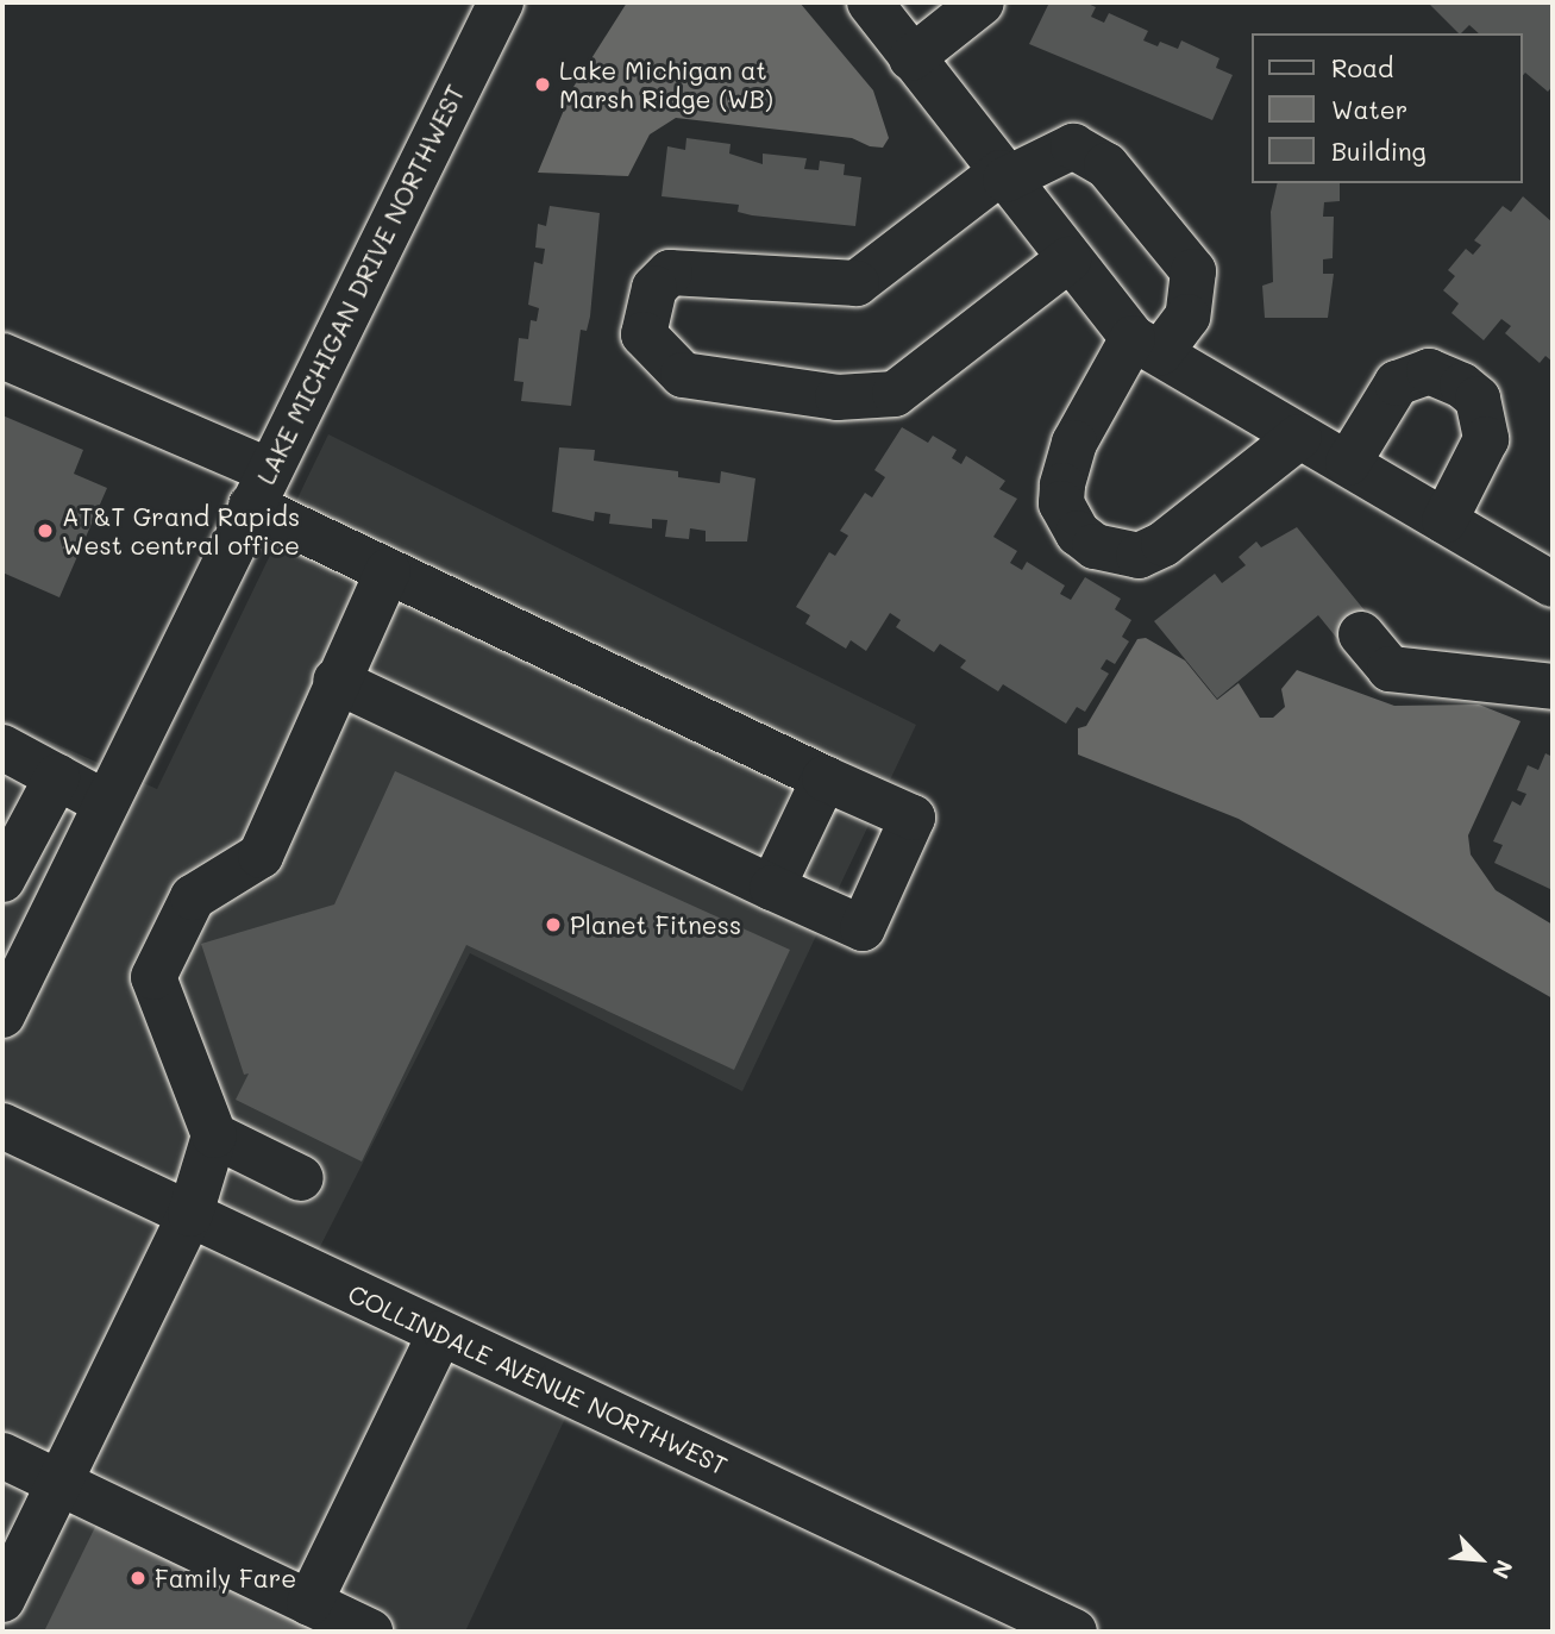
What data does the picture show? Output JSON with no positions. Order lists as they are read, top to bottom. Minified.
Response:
{"streets":{"main road":["LAKE MICHIGAN DRIVE NORTHWEST","COLLINDALE AVENUE NORTHWEST"]},"places":["Lake Michigan at Marsh Ridge (WB)","AT&T Grand Rapids West central office","Planet Fitness","Family Fare"],"legend":["Road","Water","Building"],"north":"bottom right"}
